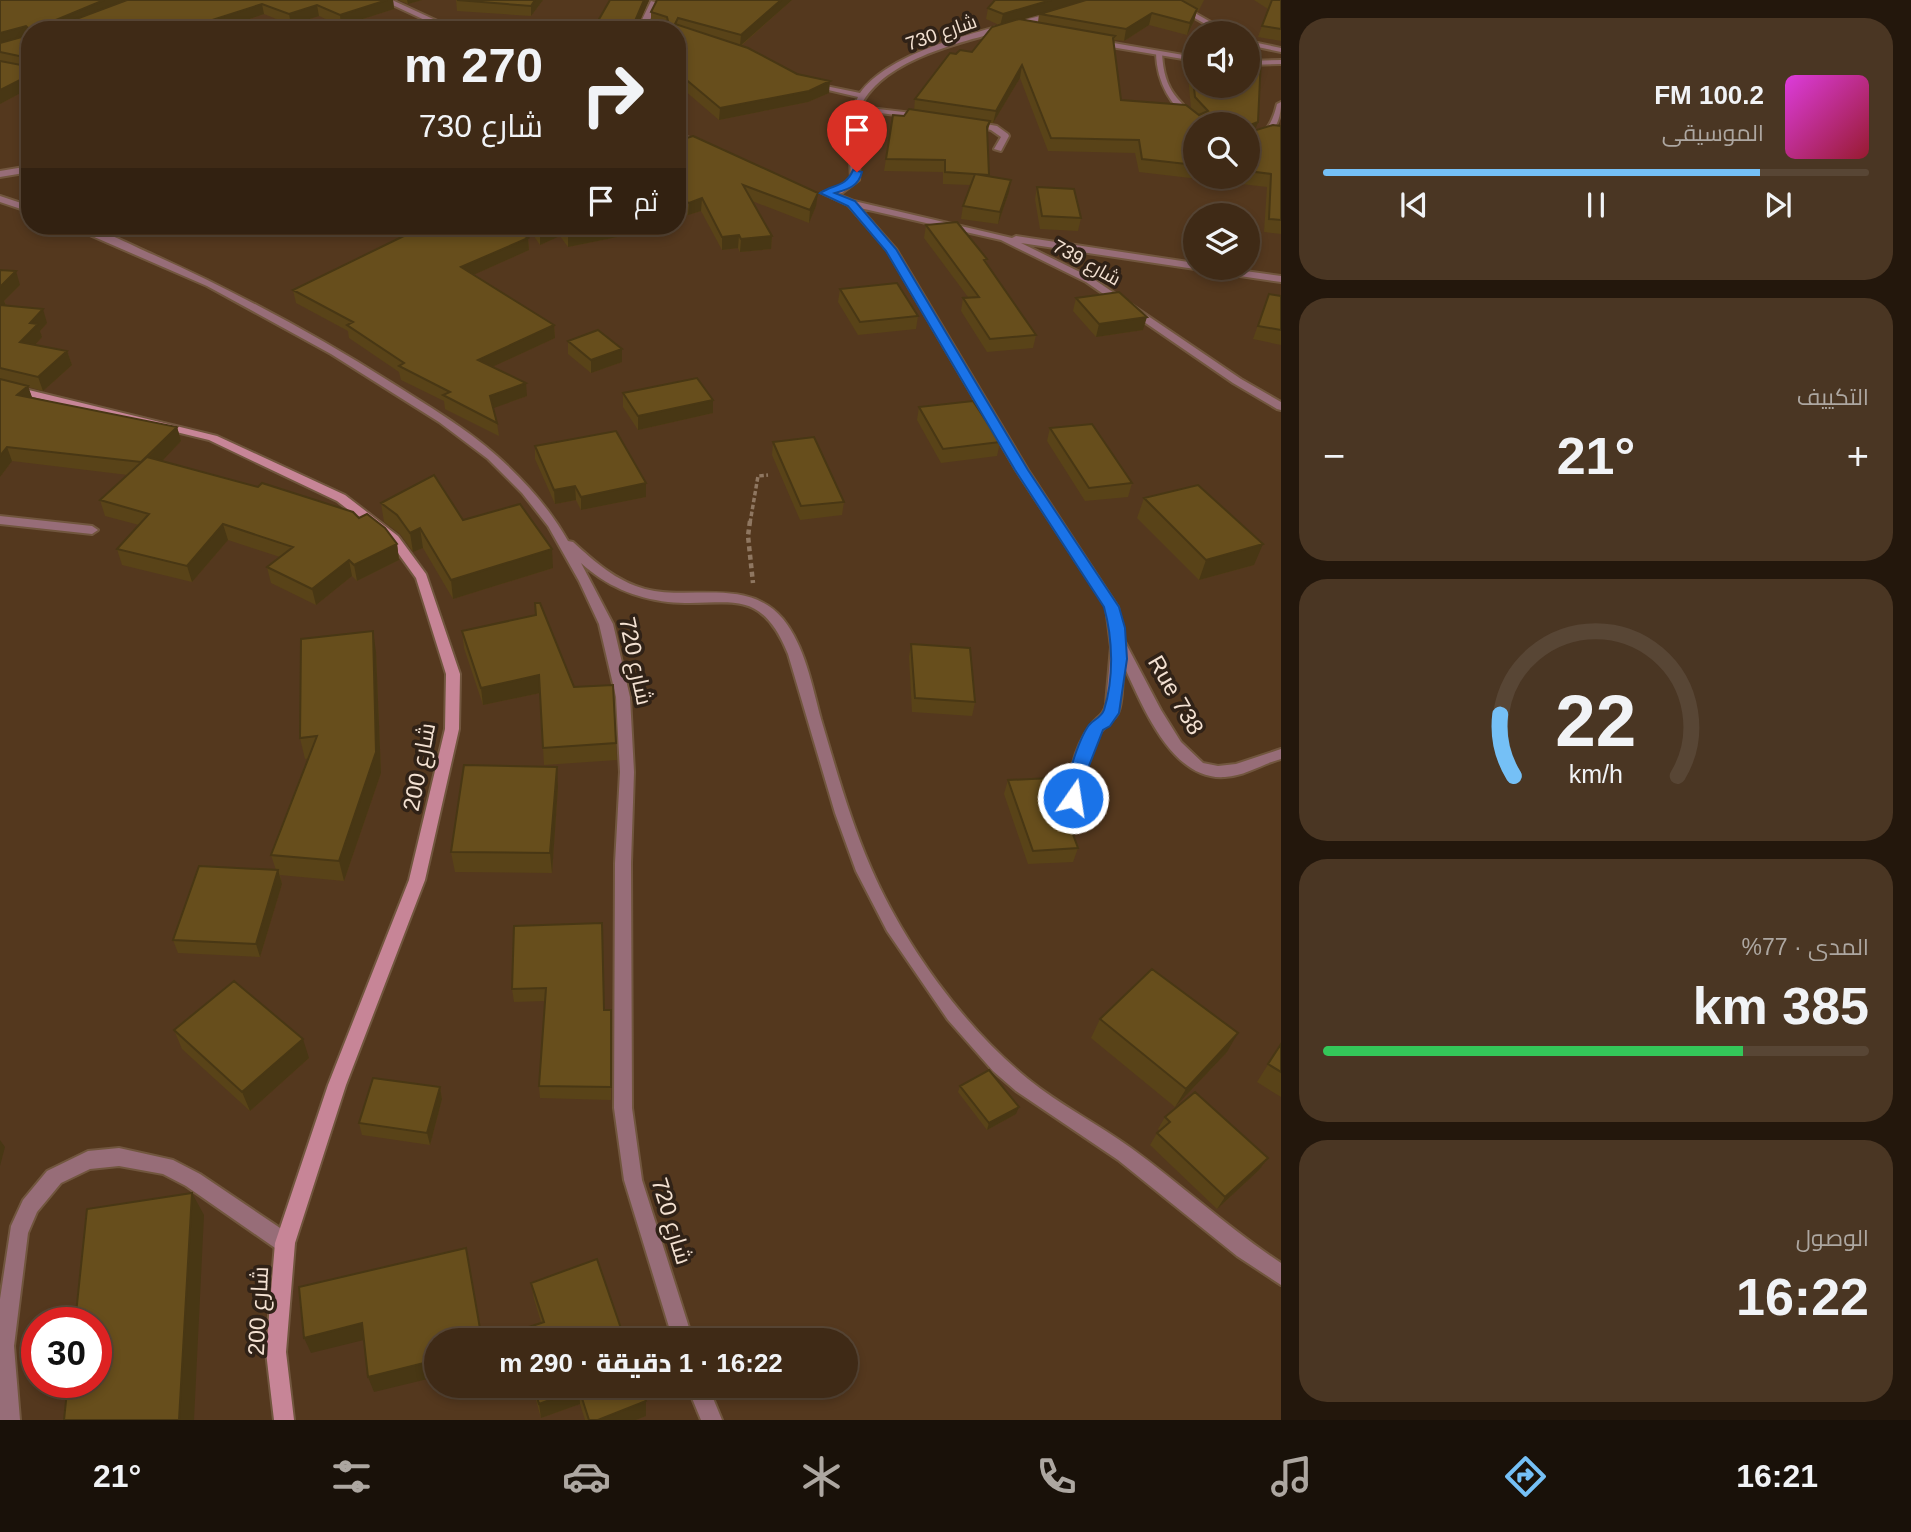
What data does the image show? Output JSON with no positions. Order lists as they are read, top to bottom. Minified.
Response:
{"streets":{"main road":["شارع 200"],"street":["شارع 730","شارع 739","شارع 720","Rue 738"]},"crossings":[["شارع 730","شارع 739"]],"page":{"turn":["270 m","شارع 730"],"song":["100.2 FM","الموسيقى"],"then":"ثم","tile":["التكييف",["المدى · 77%","385 km"],["الوصول","16:22"]],"heat":["−","21°","+"],"limit":"30","trip":"16:22 · 1 دقيقة · 290 m","tabs":["16:21","21°"],"gauge":["22","km/h"]}}
